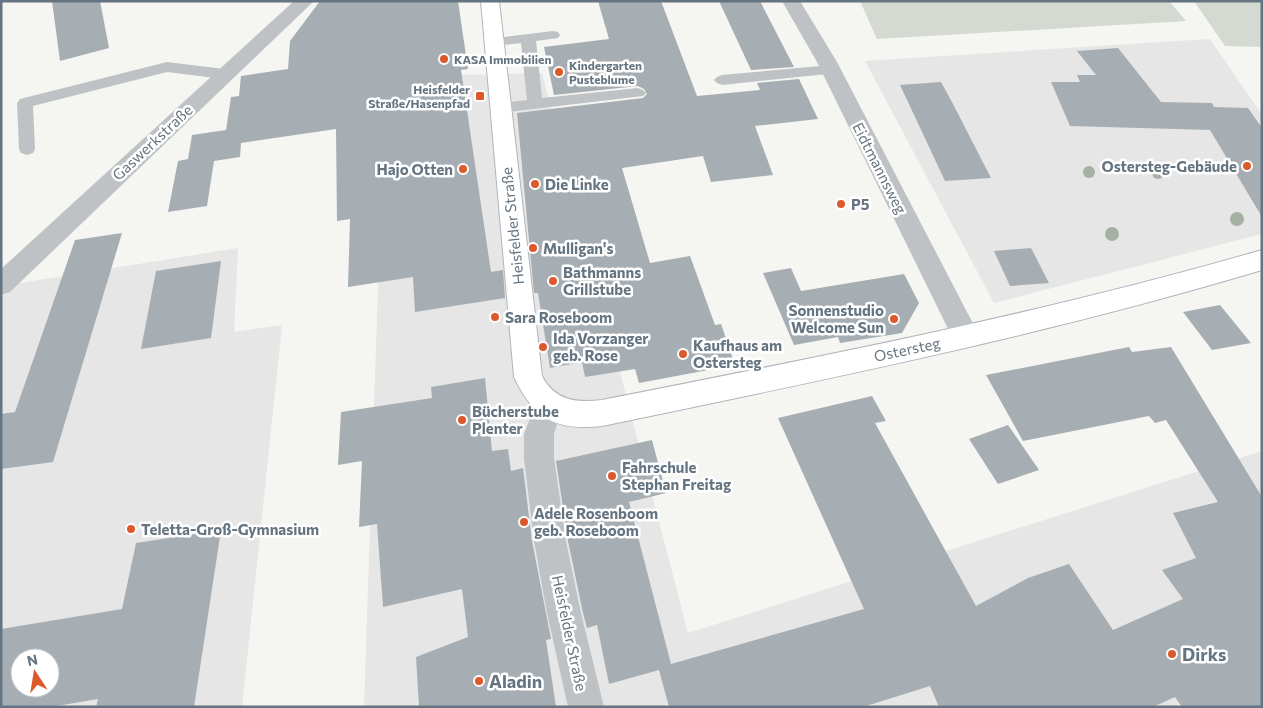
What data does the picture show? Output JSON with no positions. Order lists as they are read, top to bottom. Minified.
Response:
{"streets":{"main road":["Heisfelder Straße","Ostersteg"],"street":["Gaswerkstraße","Eidtmannsweg"]},"crossings":[["Eidtmannsweg","Ostersteg"],["Heisfelder Straße","Ostersteg"]],"places":{"other":["KASA Immobilien","Kindergarten Pusteblume","Ostersteg-Gebäude","Hajo Otten","Die Linke","P5","Mulligan's","Bathmanns Grillstube","Sara Roseboom","Sonnenstudio Welcome Sun","Ida Vorzanger geb. Rose","Kaufhaus am Ostersteg","Bücherstube Plenter","Fahrschule Stephan Freitag","Adele Rosenboom geb. Roseboom","Teletta-Groß-Gymnasium","Dirks","Aladin"],"transit":["Heisfelder Straße/Hasenpfad"]},"north":"top"}
